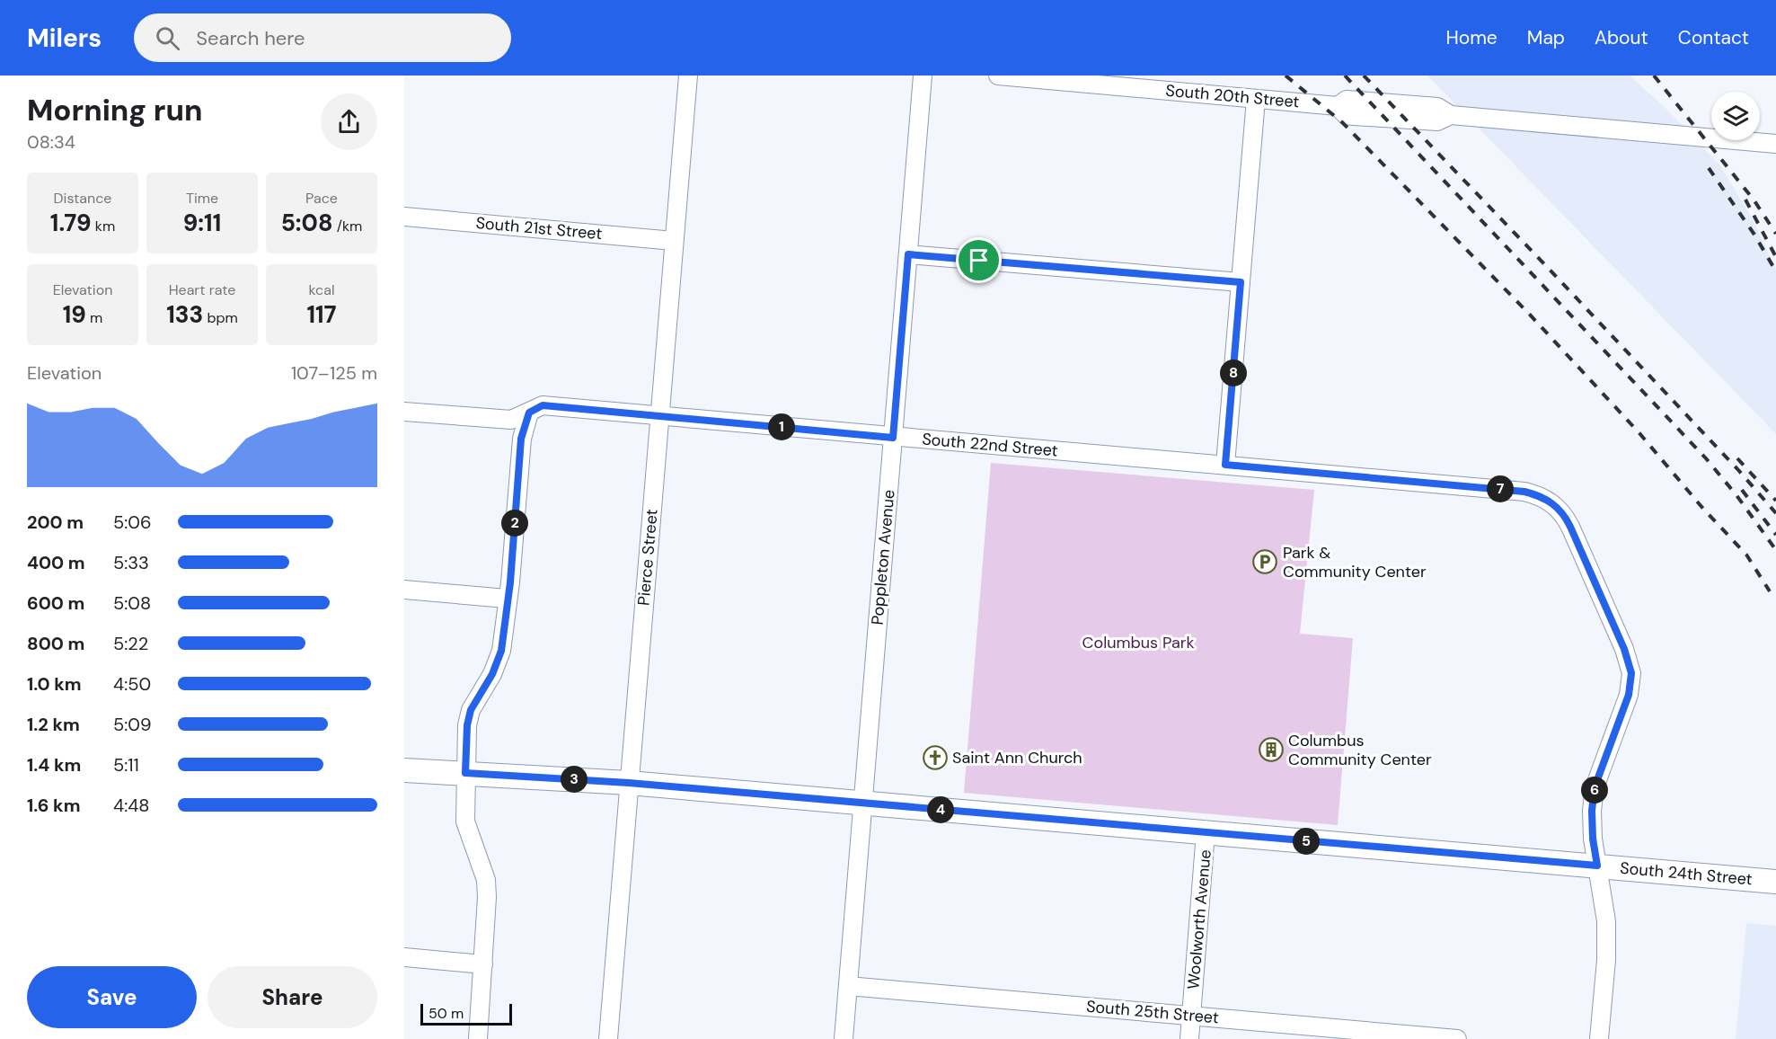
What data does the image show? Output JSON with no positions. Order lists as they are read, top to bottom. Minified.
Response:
{"streets":{"main road":["South 24th Street"],"street":["South 20th Street","South 21st Street","South 22nd Street","Pierce Street","Poppleton Avenue","Woolworth Avenue","South 25th Street"]},"crossings":[["South 21st Street","Pierce Street"],["South 22nd Street","Pierce Street"],["South 22nd Street","Poppleton Avenue"],["South 22nd Street","South 24th Street"],["Pierce Street","South 24th Street"],["Poppleton Avenue","South 24th Street"],["Poppleton Avenue","South 25th Street"],["South 24th Street","Woolworth Avenue"],["Woolworth Avenue","South 25th Street"]],"parks":["Columbus Park"],"places":{"parking":["Park & Community Center"],"building":["Columbus Community Center"],"church":["Saint Ann Church"]},"scale_bar":"50 m","page":{"header":"Milers","search":"Search here","nav":["Home","Map","About","Contact"],"heading":["Morning run","08:34"],"stats":[["Distance","1.79 km"],["Time","9:11"],["Pace","5:08 /km"],["Elevation","19 m"],["Heart rate","133 bpm"],["kcal","117"]],"chart":["Elevation","107–125 m"],"pins":["8","1","7","2","3","6","4","5"],"list":[{"name":"200 m","note":"5:06"},{"name":"400 m","note":"5:33"},{"name":"600 m","note":"5:08"},{"name":"800 m","note":"5:22"},{"name":"1.0 km","note":"4:50"},{"name":"1.2 km","note":"5:09"},{"name":"1.4 km","note":"5:11"},{"name":"1.6 km","note":"4:48"}],"buttons":["Save","Share"],"scale":"50 m"}}
